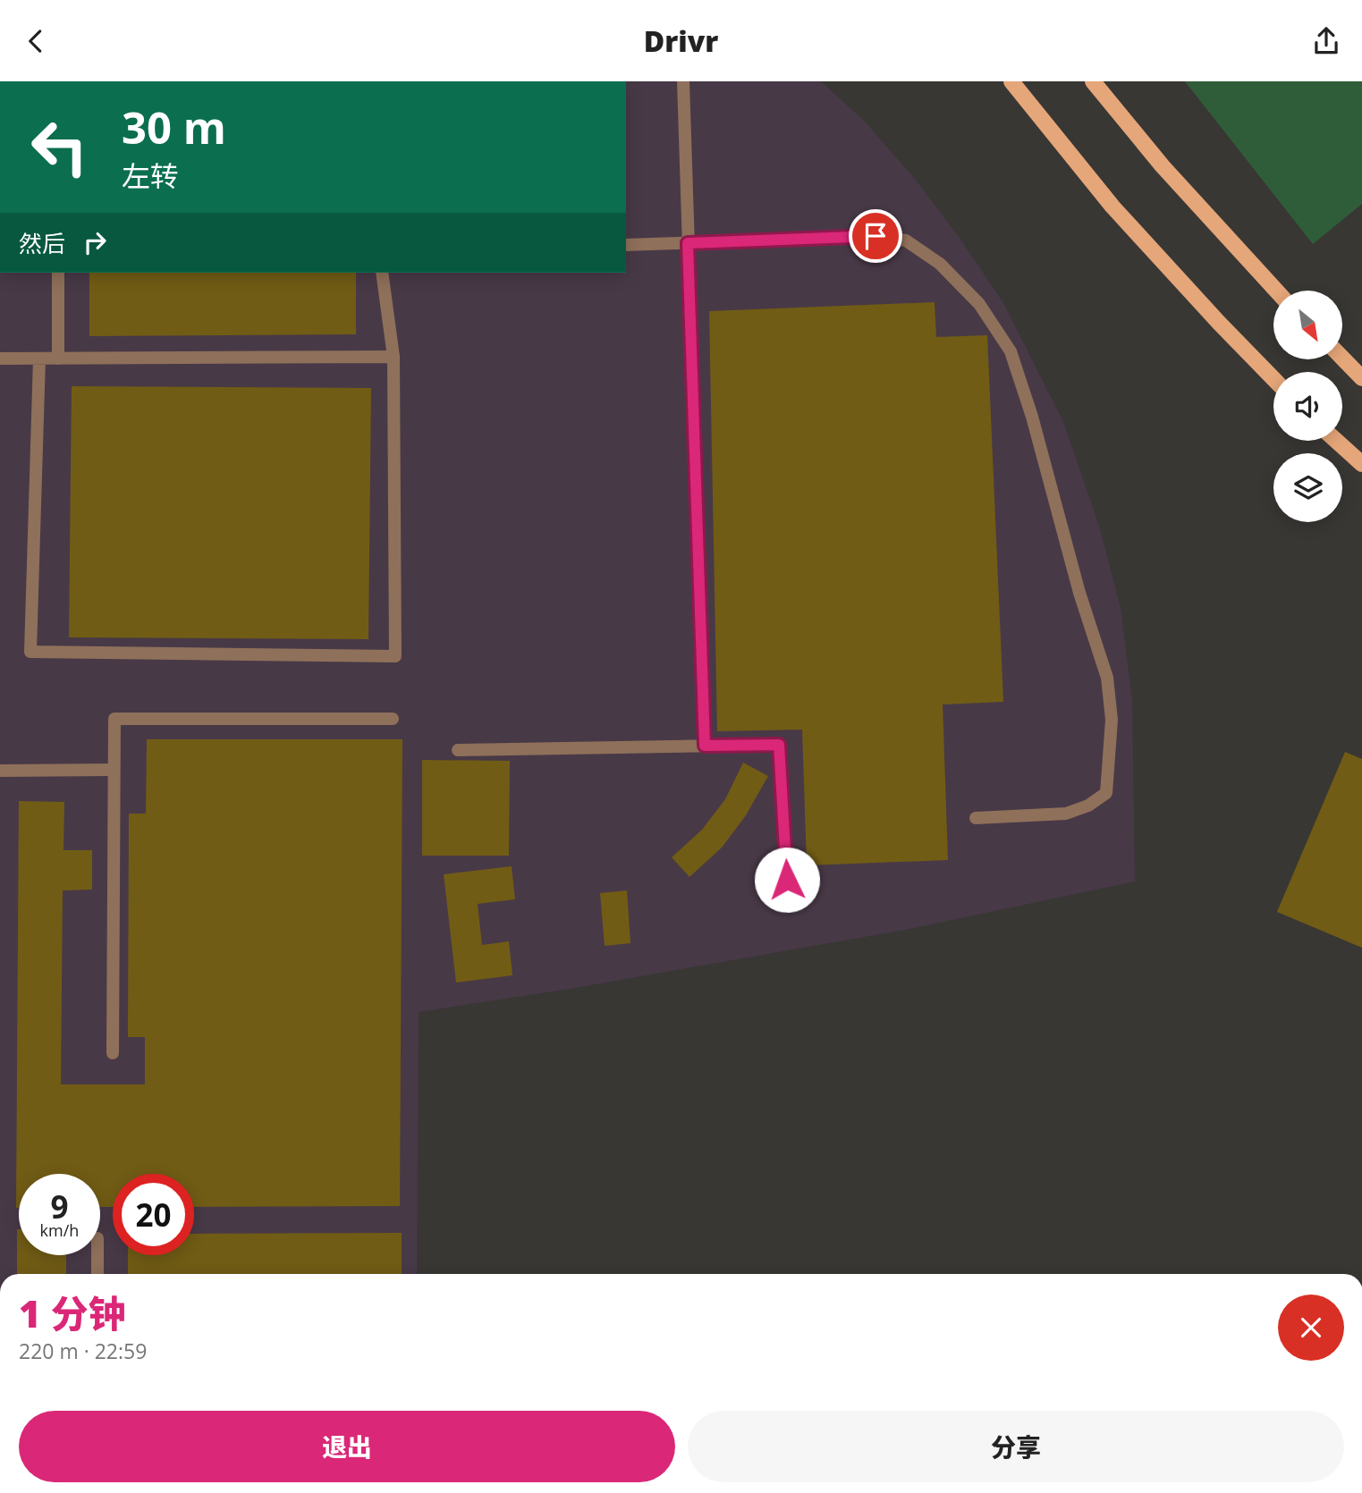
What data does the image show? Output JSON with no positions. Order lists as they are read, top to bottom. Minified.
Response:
{"north":"bottom right","page":{"header":"Drivr","turn":["30 m","左转"],"then":"然后","speed":"9 km/h","limit":"20","heading":["1 分钟","220 m · 22:59"],"buttons":["退出","分享"]}}
